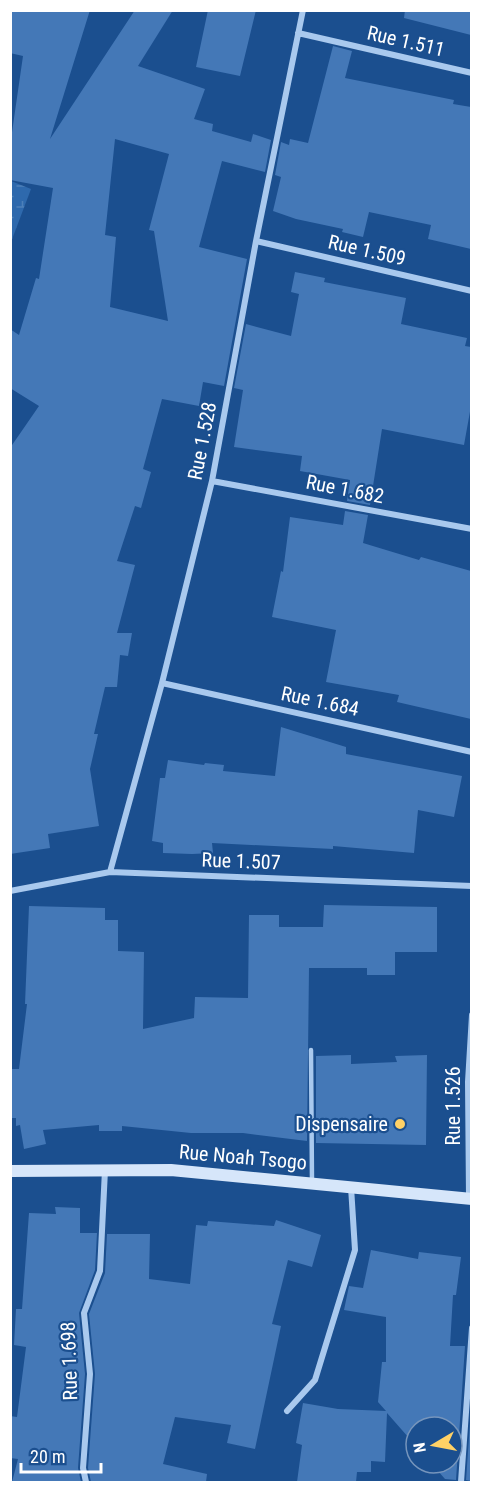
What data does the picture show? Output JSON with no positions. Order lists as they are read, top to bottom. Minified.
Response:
{"streets":{"main road":["Rue Noah Tsogo"],"street":["Rue 1.511","Rue 1.509","Rue 1.528","Rue 1.682","Rue 1.684","Rue 1.507","Rue 1.526","Rue 1.698"]},"crossings":[["Rue 1.511","Rue 1.528"],["Rue 1.509","Rue 1.528"],["Rue 1.528","Rue 1.682"],["Rue 1.528","Rue 1.684"],["Rue 1.528","Rue 1.507"],["Rue 1.526","Rue Noah Tsogo"],["Rue Noah Tsogo","Rue 1.698"]],"places":["Dispensaire"],"scale_bar":"20 m","north":"left"}
